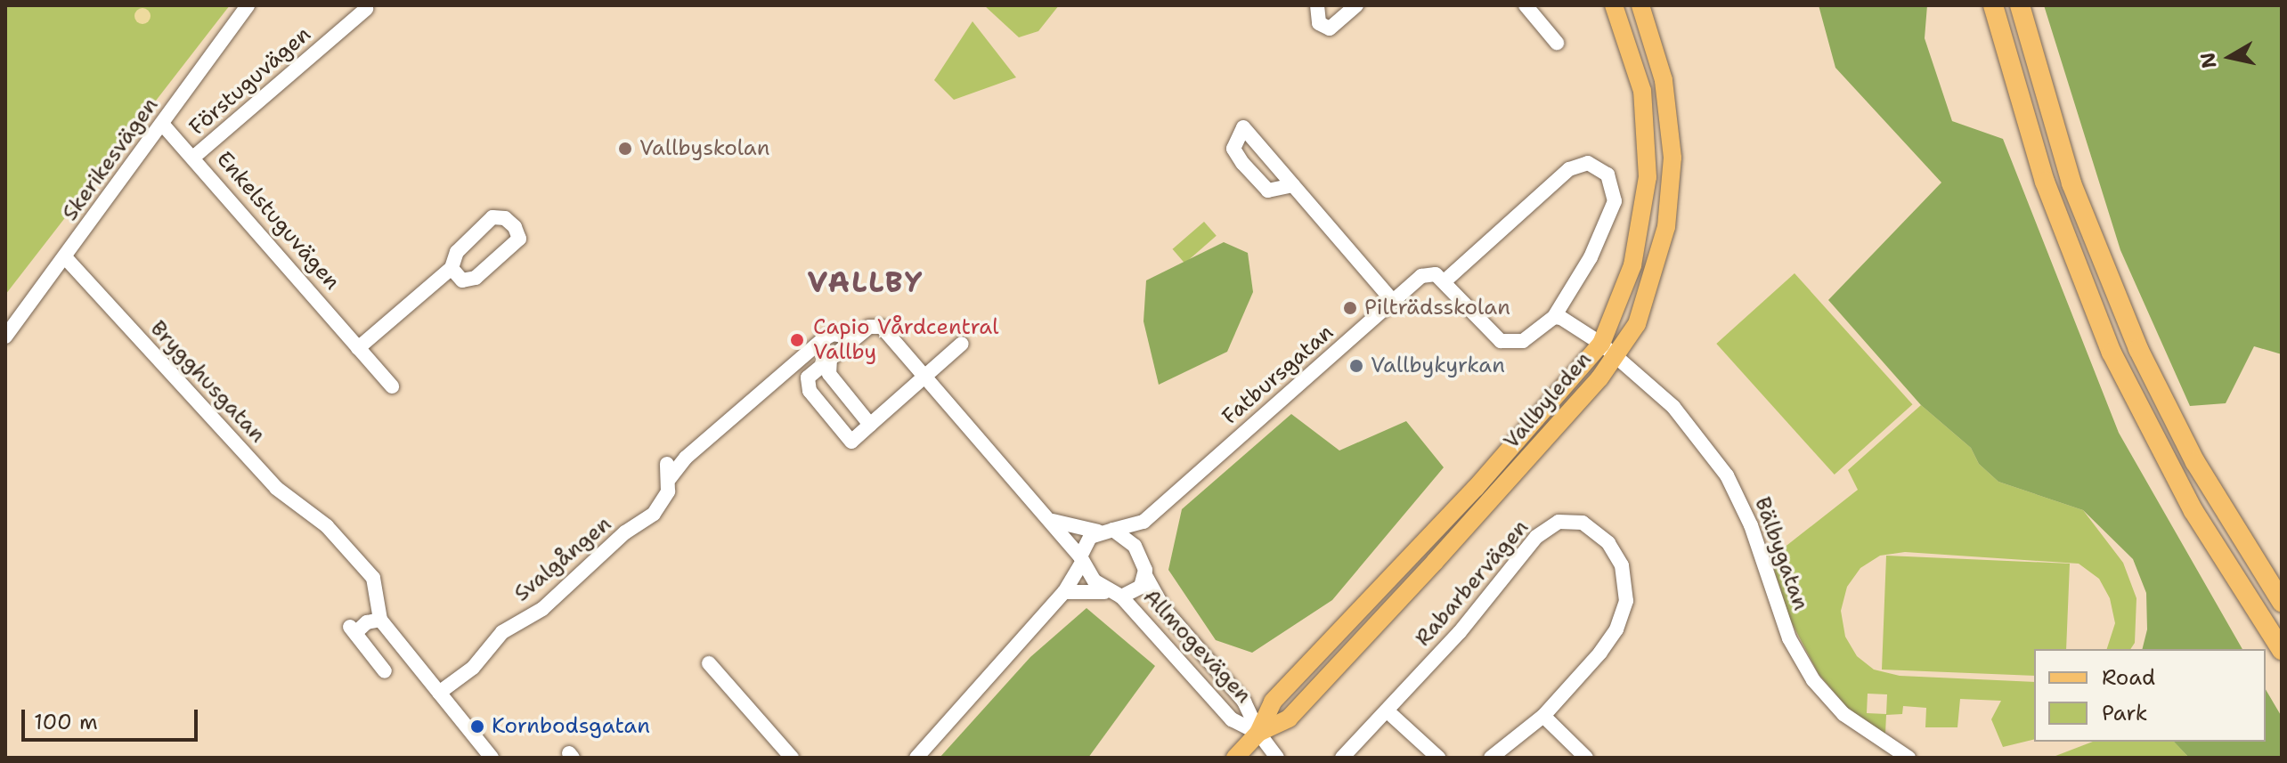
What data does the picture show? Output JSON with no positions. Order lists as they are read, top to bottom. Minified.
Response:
{"streets":{"main road":["Vallbyleden"],"street":["Förstuguvägen","Skerikesvägen","Enkelstuguvägen","Fatbursgatan","Brygghusgatan","Bälbygatan","Svalgången","Rabarbervägen","Allmogevägen"]},"crossings":[["Förstuguvägen","Enkelstuguvägen"],["Skerikesvägen","Enkelstuguvägen"],["Skerikesvägen","Brygghusgatan"],["Fatbursgatan","Allmogevägen"],["Vallbyleden","Bälbygatan"],["Vallbyleden","Allmogevägen"]],"districts":["VALLBY"],"places":["Vallbyskolan","Pilträdsskolan","Capio Vårdcentral Vallby","Vallbykyrkan","Kornbodsgatan"],"legend":["Road","Park"],"scale_bar":"100 m","north":"left"}
